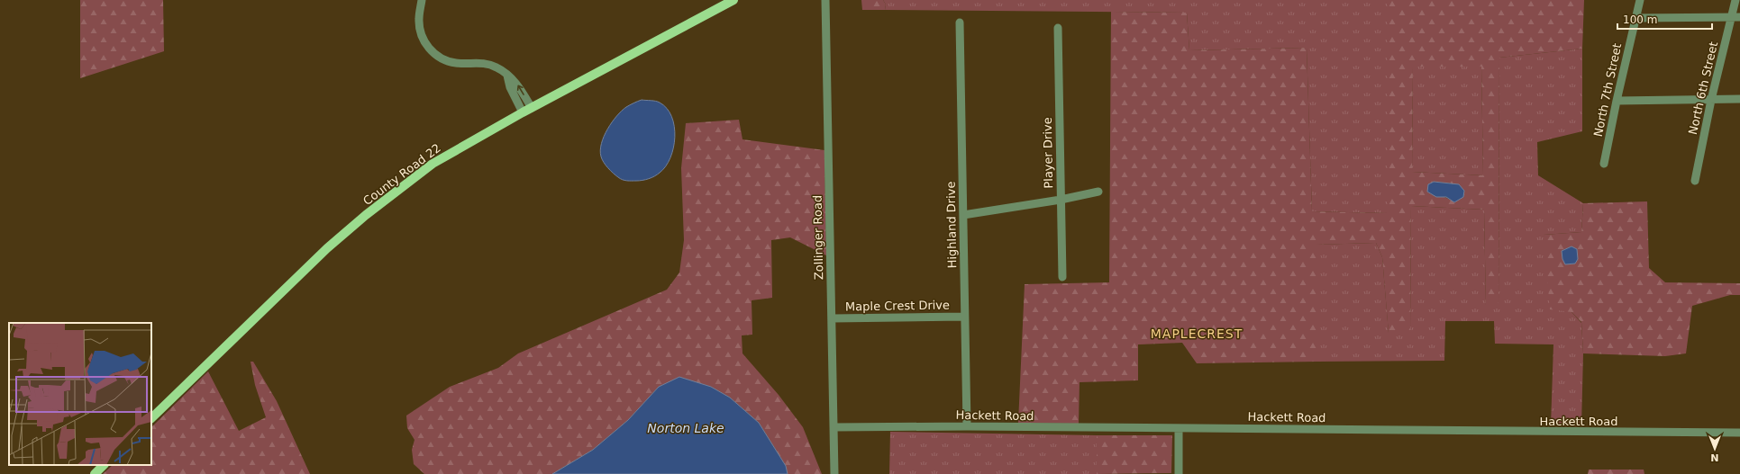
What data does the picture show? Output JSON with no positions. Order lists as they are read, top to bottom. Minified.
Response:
{"streets":{"main road":["County Road 22"],"street":["North 6th Street","North 7th Street","Player Drive","Highland Drive","Zollinger Road","Maple Crest Drive","Hackett Road"]},"crossings":[["Highland Drive","Maple Crest Drive"],["Highland Drive","Hackett Road"],["Zollinger Road","Maple Crest Drive"],["Zollinger Road","Hackett Road"]],"districts":["MAPLECREST"],"water":["Norton Lake"],"scale_bar":"100 m","north":"bottom"}
